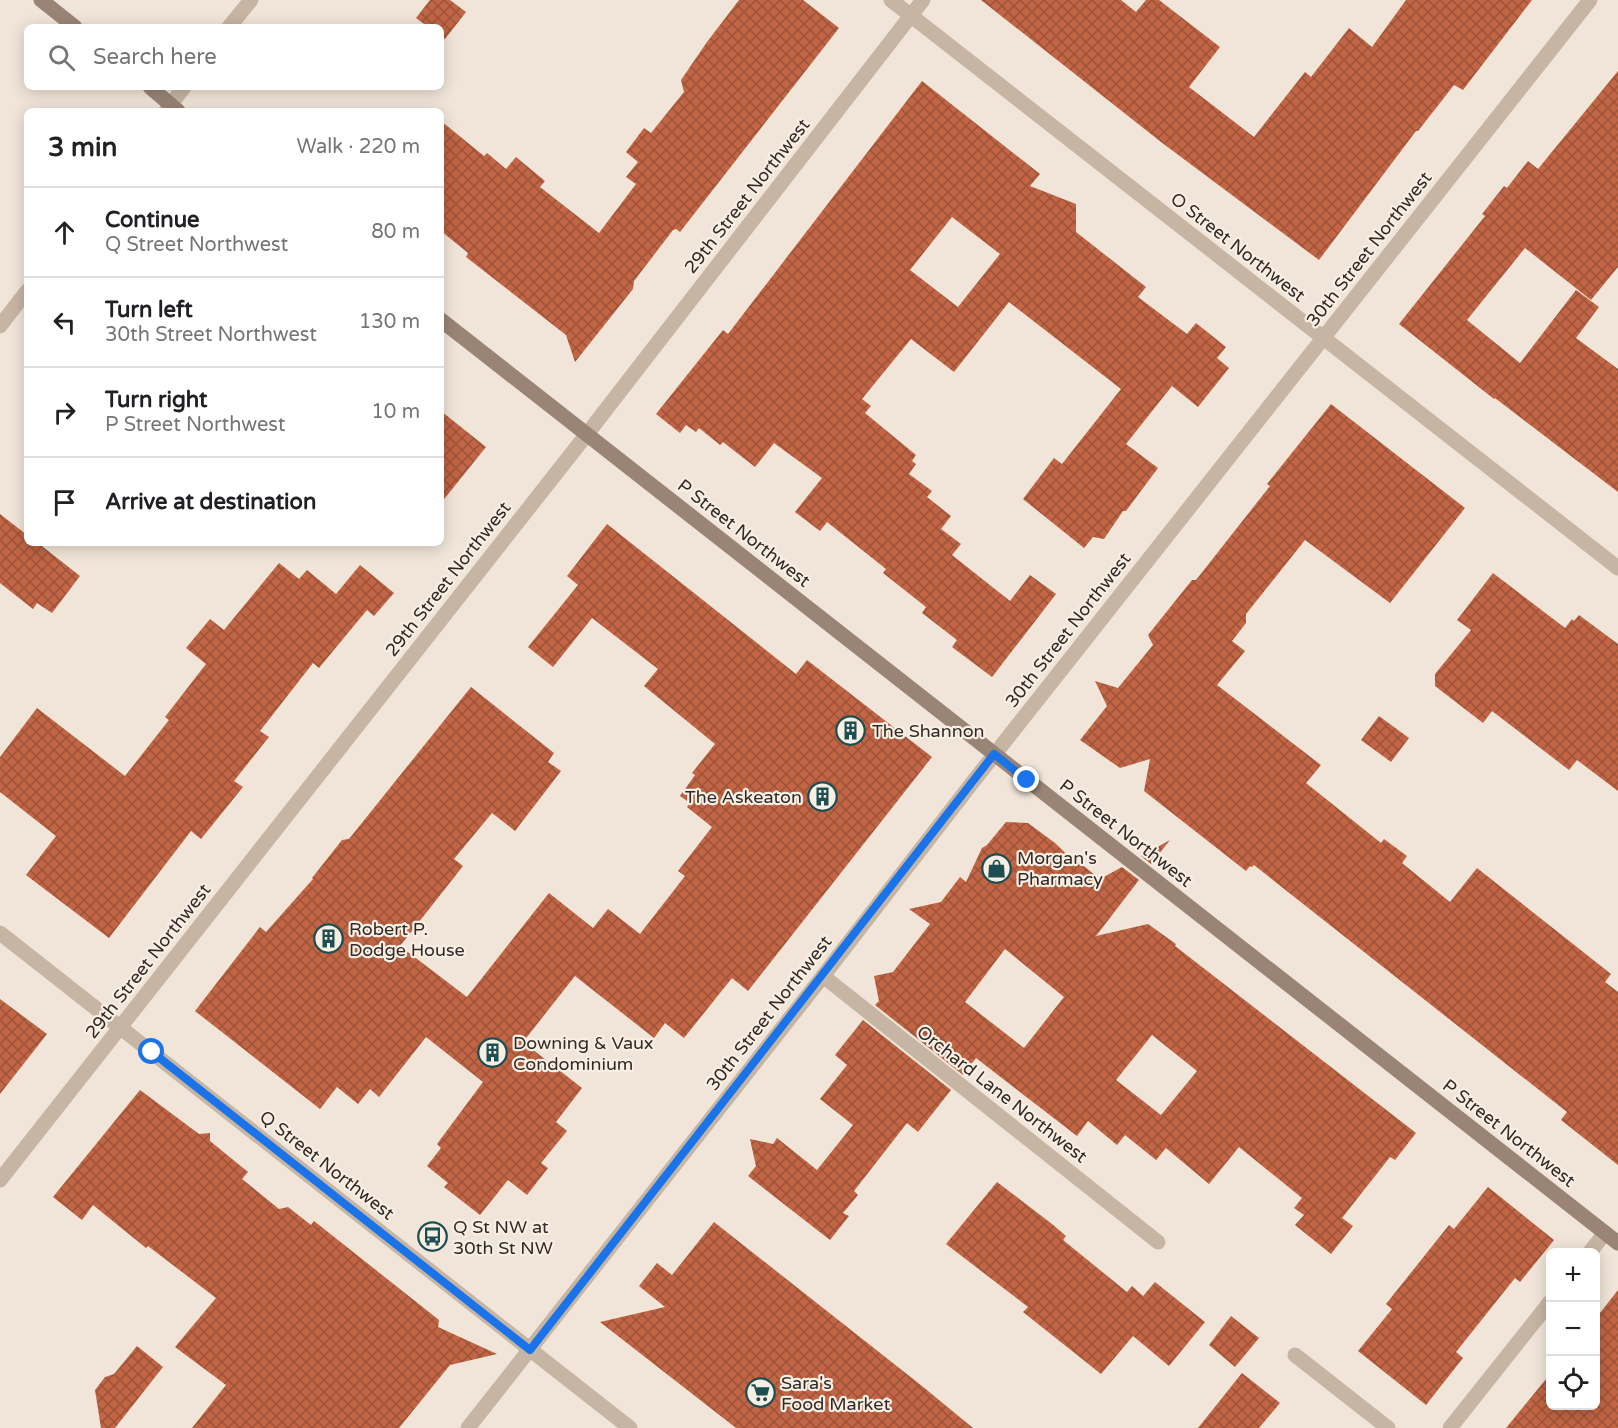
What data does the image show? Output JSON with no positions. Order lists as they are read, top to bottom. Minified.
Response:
{"streets":{"main road":["P Street Northwest"],"street":["29th Street Northwest","O Street Northwest","30th Street Northwest","Orchard Lane Northwest","Q Street Northwest"]},"crossings":[["29th Street Northwest","O Street Northwest"],["29th Street Northwest","P Street Northwest"],["29th Street Northwest","Q Street Northwest"],["O Street Northwest","30th Street Northwest"],["30th Street Northwest","P Street Northwest"],["30th Street Northwest","Orchard Lane Northwest"],["30th Street Northwest","Q Street Northwest"]],"places":{"building":["The Shannon","The Askeaton","Robert P. Dodge House","Downing & Vaux Condominium"],"shop":["Morgan's Pharmacy"],"bus stop":["Q St NW at 30th St NW"],"supermarket":["Sara's Food Market"]},"page":{"search":"Search here","heading":["3 min","Walk · 220 m"],"list":[["Continue","Q Street Northwest","80 m"],["Turn left","30th Street Northwest","130 m"],["Turn right","P Street Northwest","10 m"],"Arrive at destination"],"map_buttons":["+","−"]}}
